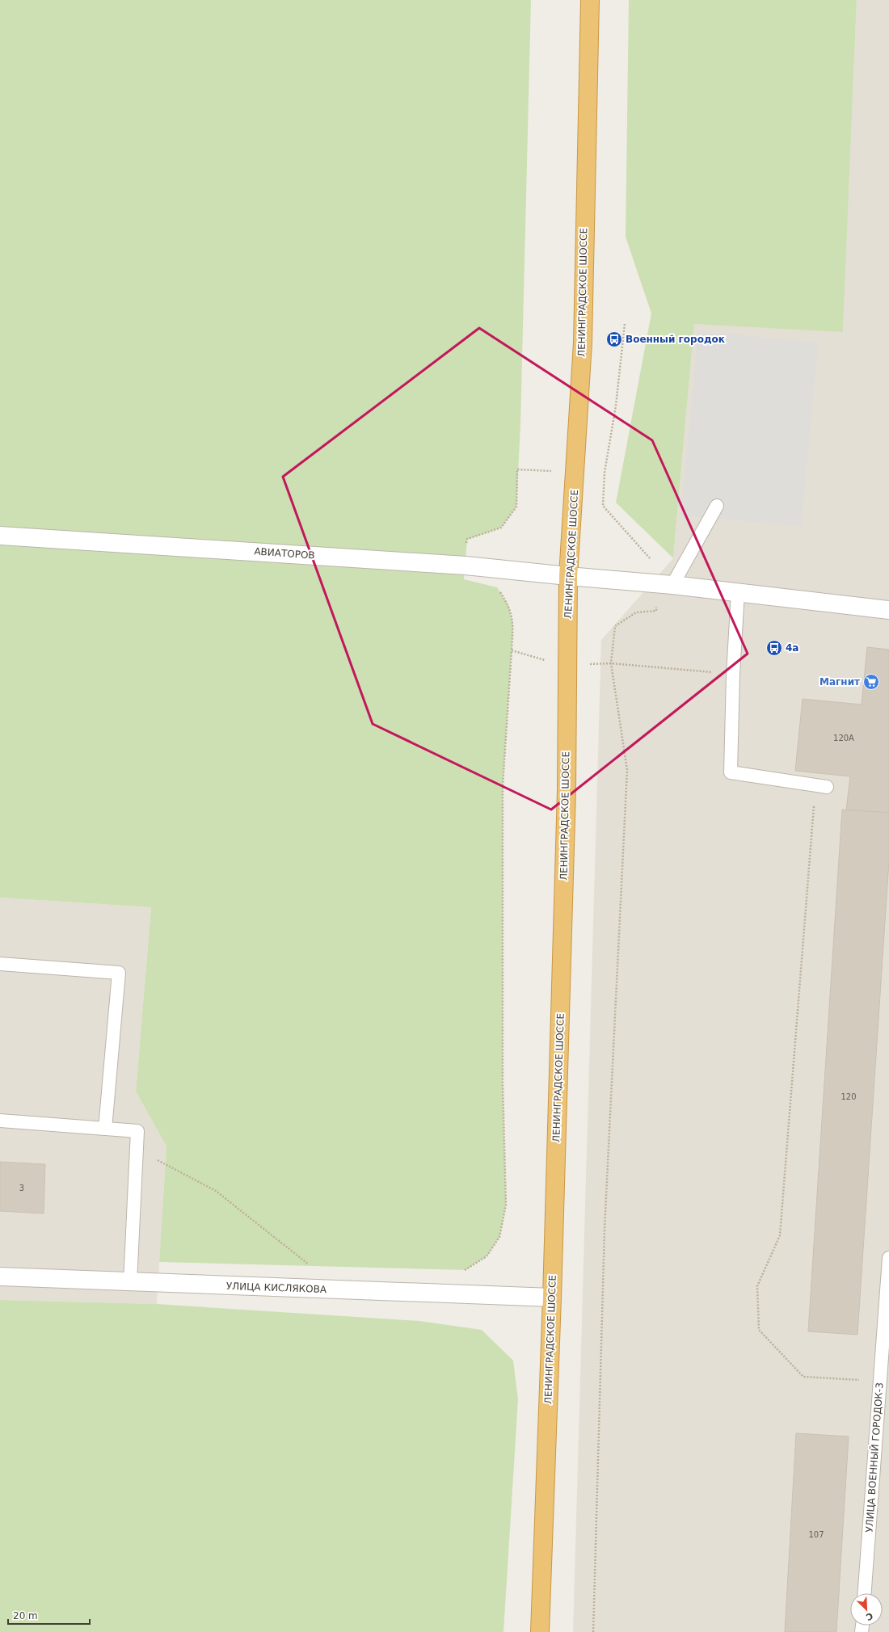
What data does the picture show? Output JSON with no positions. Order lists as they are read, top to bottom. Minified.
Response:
{"streets":{"highway":["ЛЕНИНГРАДСКОЕ ШОССЕ"],"street":["АВИАТОРОВ","УЛИЦА КИСЛЯКОВА"],"lane":["УЛИЦА ВОЕННЫЙ ГОРОДОК-3"]},"crossings":[["ЛЕНИНГРАДСКОЕ ШОССЕ","АВИАТОРОВ"],["ЛЕНИНГРАДСКОЕ ШОССЕ","УЛИЦА КИСЛЯКОВА"]],"places":{"bus stop":["Военный городок","4а"],"supermarket":["Магнит"]},"house_numbers":["120А","120","3","107"],"scale_bar":"20 m","north":"bottom right"}
